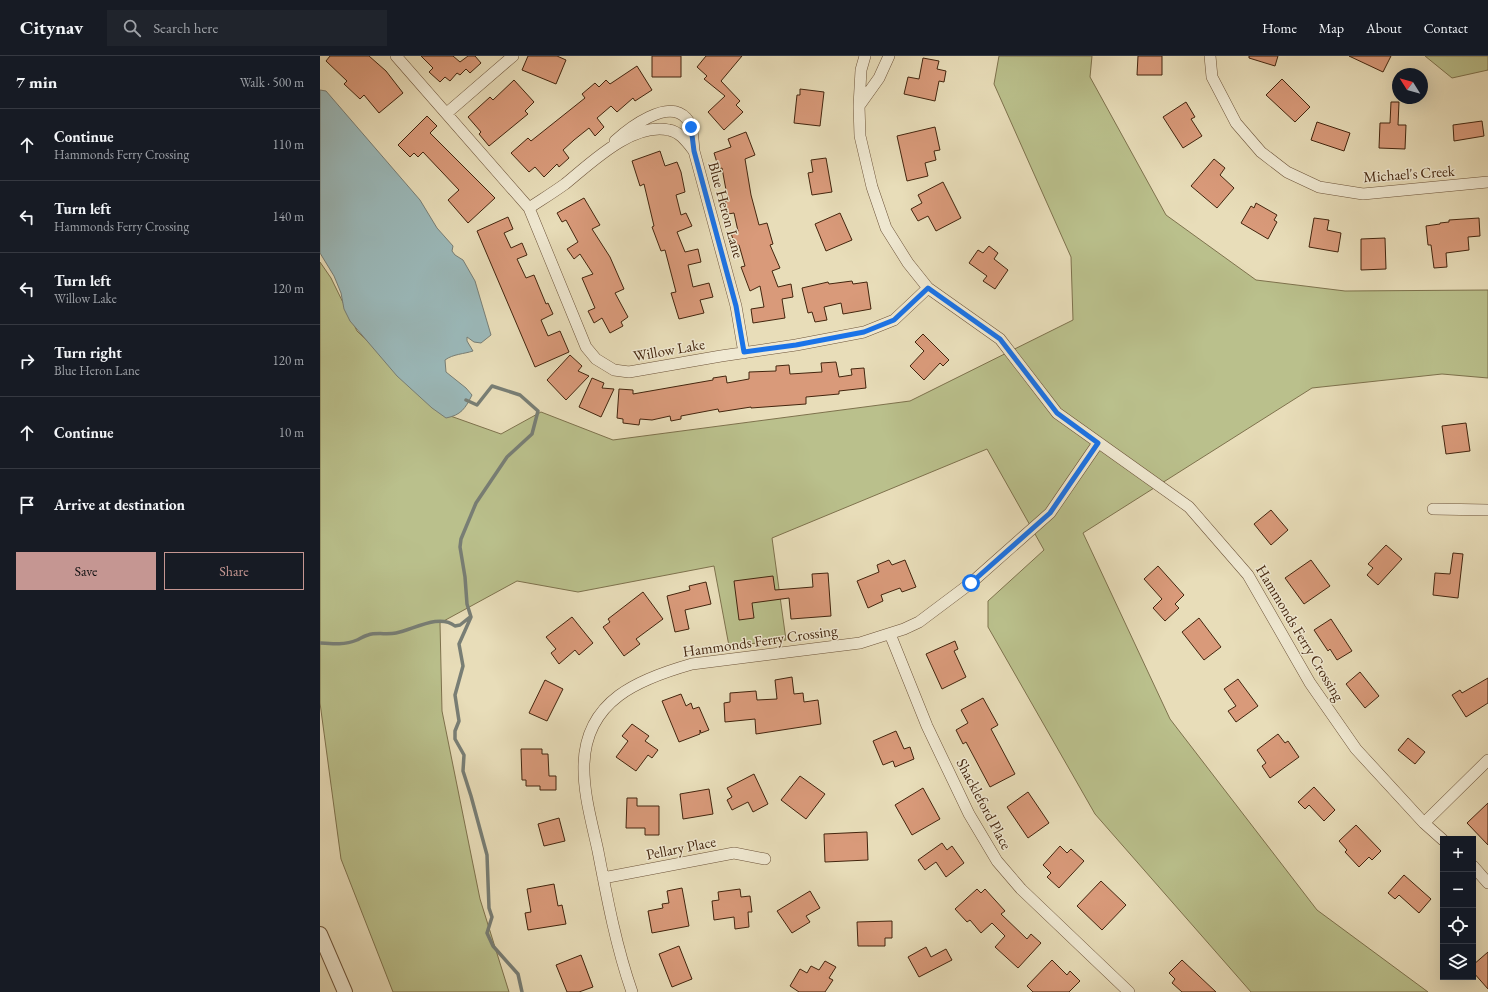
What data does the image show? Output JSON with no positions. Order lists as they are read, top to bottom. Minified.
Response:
{"streets":{"street":["Michael's Creek","Blue Heron Lane","Willow Lake","Hammonds Ferry Crossing","Shackleford Place","Pellary Place"]},"crossings":[["Blue Heron Lane","Willow Lake"],["Willow Lake","Hammonds Ferry Crossing"],["Hammonds Ferry Crossing","Shackleford Place"],["Hammonds Ferry Crossing","Pellary Place"]],"north":"top left","page":{"header":"Citynav","search":"Search here","nav":["Home","Map","About","Contact"],"heading":["7 min","Walk · 500 m"],"list":[["Continue","Hammonds Ferry Crossing","110 m"],["Turn left","Hammonds Ferry Crossing","140 m"],["Turn left","Willow Lake","120 m"],["Turn right","Blue Heron Lane","120 m"],["Continue","10 m"],"Arrive at destination"],"buttons":["Save","Share"],"map_buttons":["+","−"]}}
